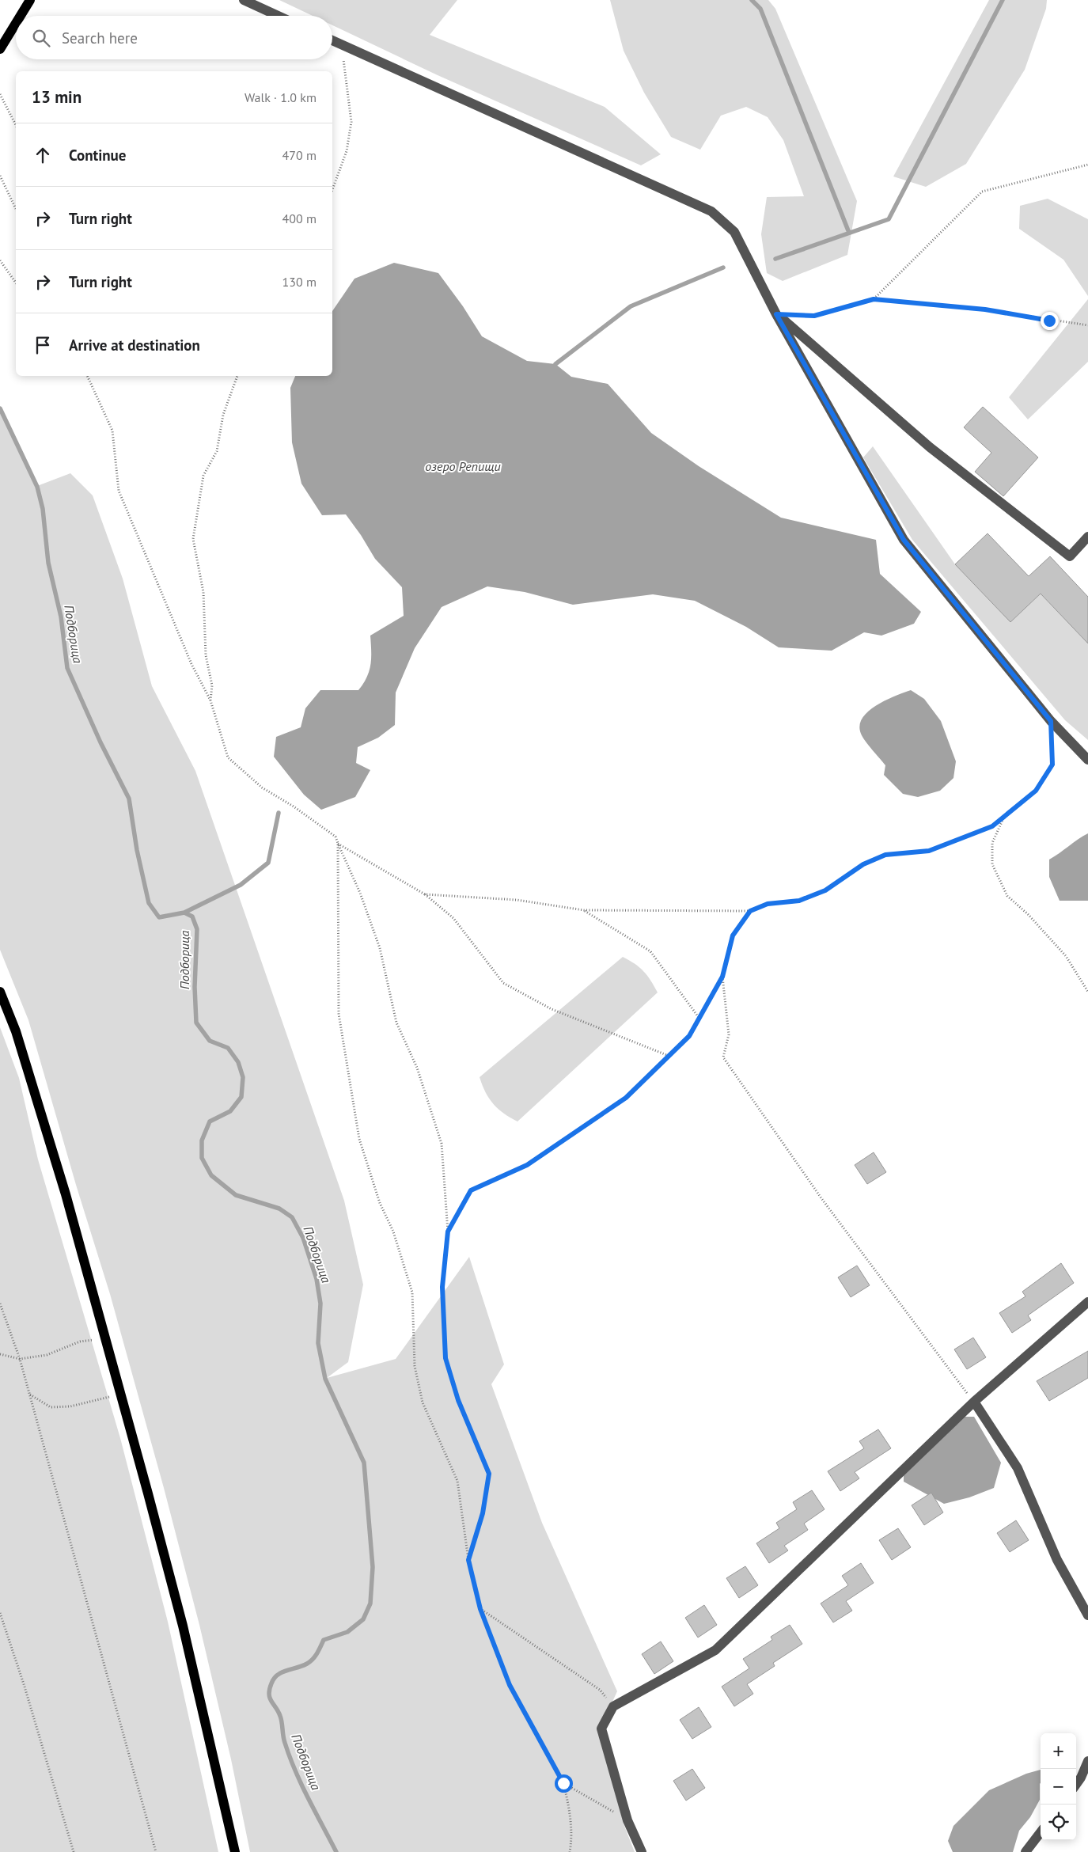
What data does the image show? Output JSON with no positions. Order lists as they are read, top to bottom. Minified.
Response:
{"water":["озеро Репищи","Подборица"],"page":{"search":"Search here","heading":["13 min","Walk · 1.0 km"],"list":[["Continue","470 m"],["Turn right","400 m"],["Turn right","130 m"],"Arrive at destination"],"map_buttons":["+","−"]}}
